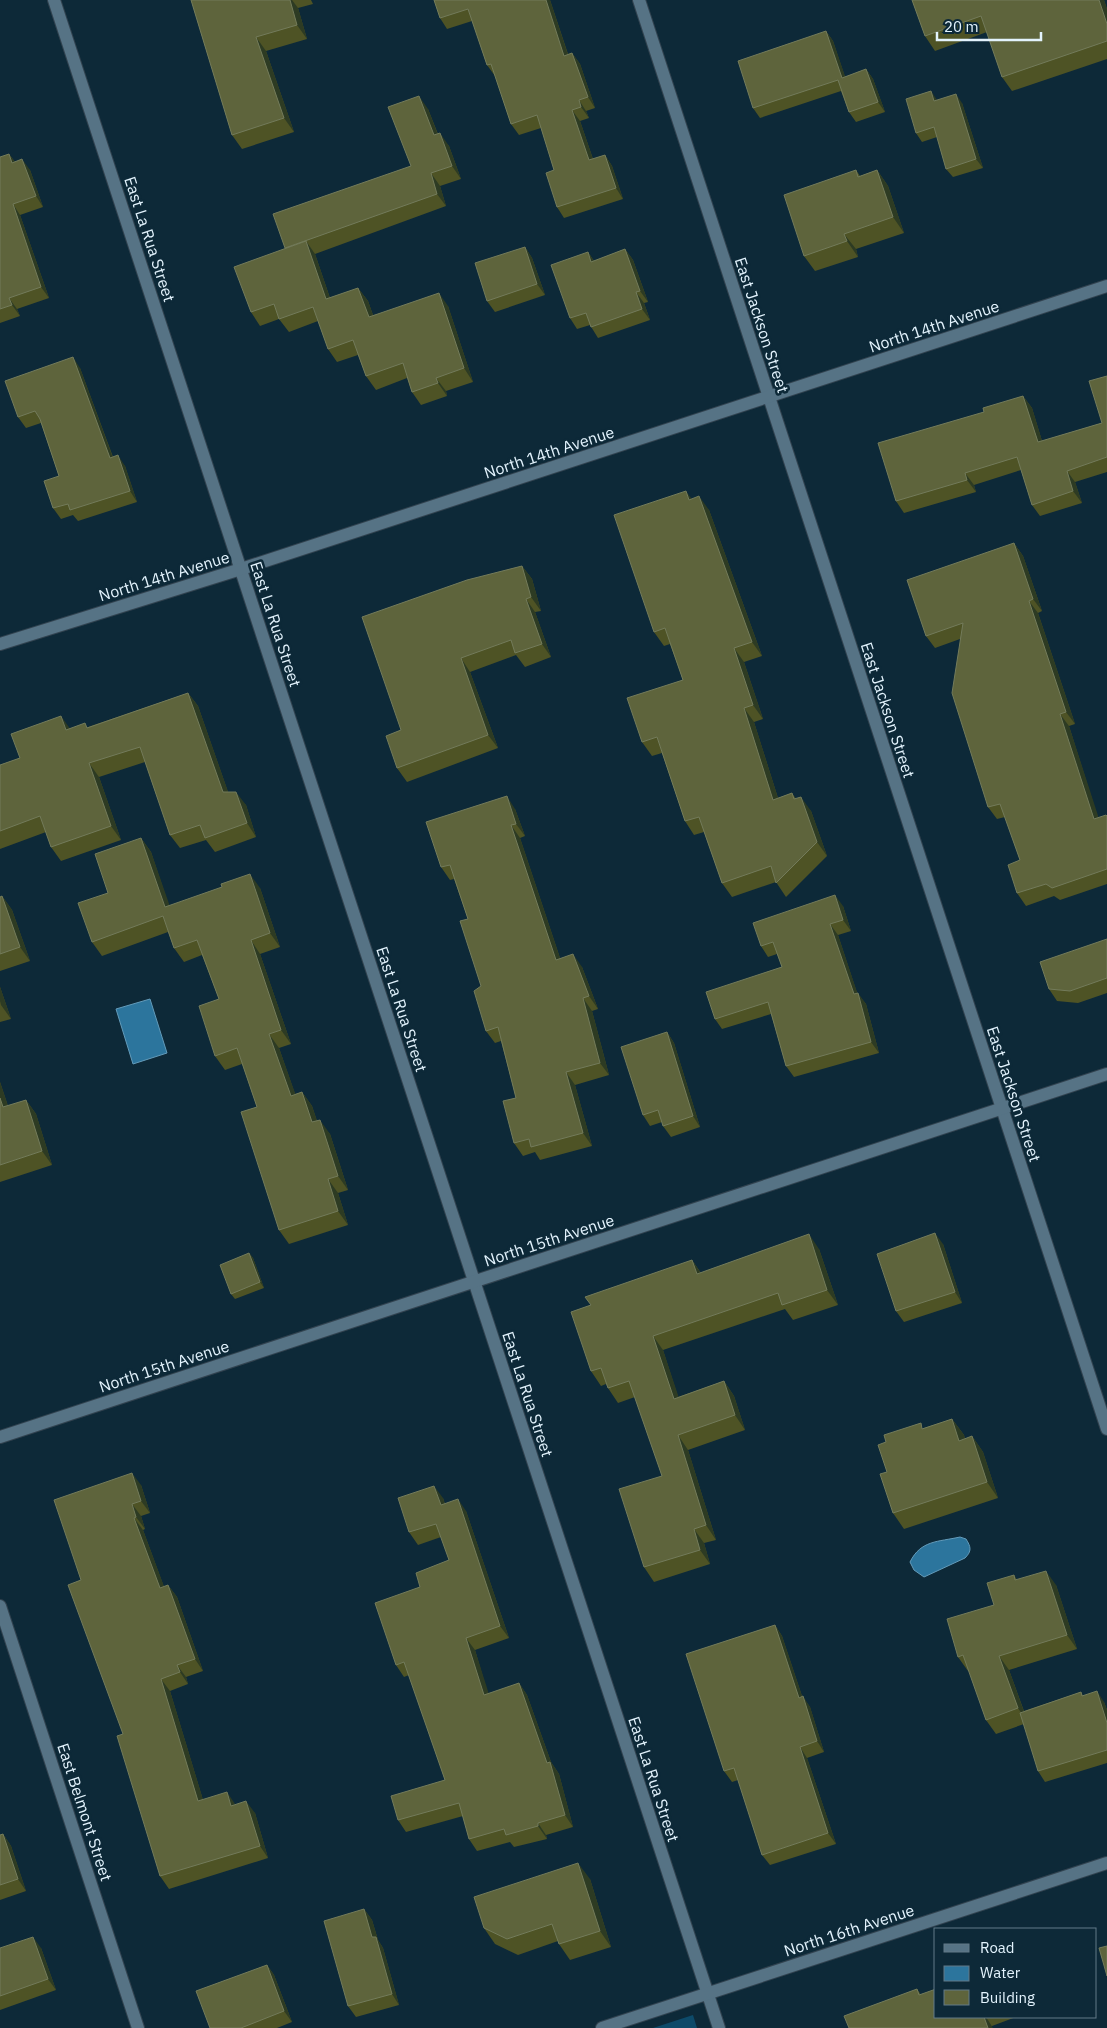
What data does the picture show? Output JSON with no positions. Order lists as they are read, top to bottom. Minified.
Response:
{"streets":{"street":["East La Rua Street","East Jackson Street","North 14th Avenue","North 15th Avenue","East Belmont Street","North 16th Avenue"]},"crossings":[["East La Rua Street","North 14th Avenue"],["East La Rua Street","North 15th Avenue"],["East La Rua Street","North 16th Avenue"],["East Jackson Street","North 14th Avenue"],["East Jackson Street","North 15th Avenue"]],"legend":["Road","Water","Building"],"scale_bar":"20 m"}
